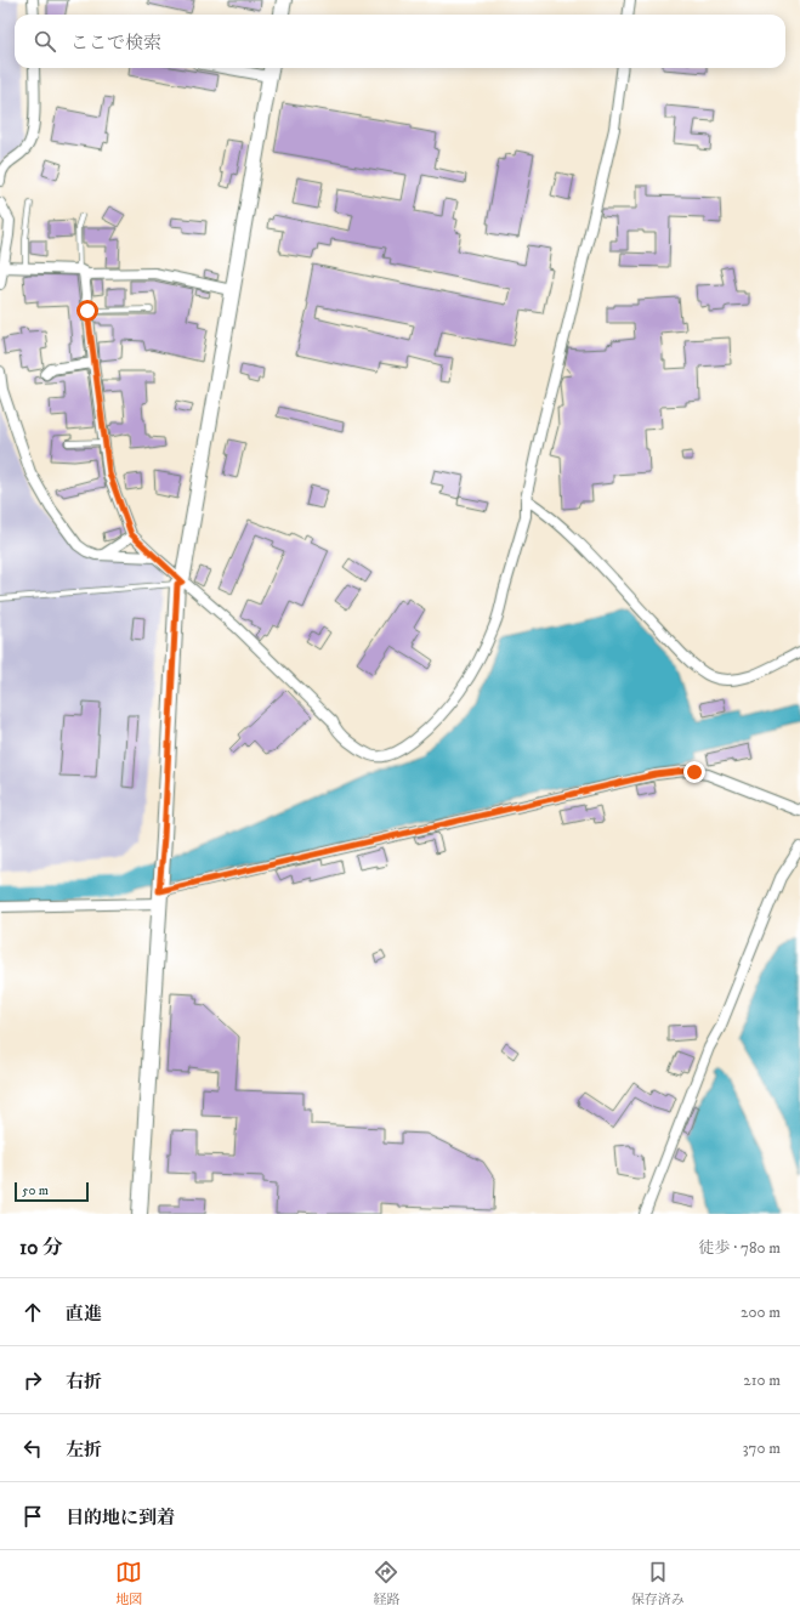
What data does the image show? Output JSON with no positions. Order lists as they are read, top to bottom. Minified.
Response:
{"scale_bar":"50 m","page":{"search":"ここで検索","scale":"50 m","heading":["10 分","徒歩 · 780 m"],"list":[["直進","200 m"],["右折","210 m"],["左折","370 m"],"目的地に到着"],"nav":["地図","経路","保存済み"]}}
